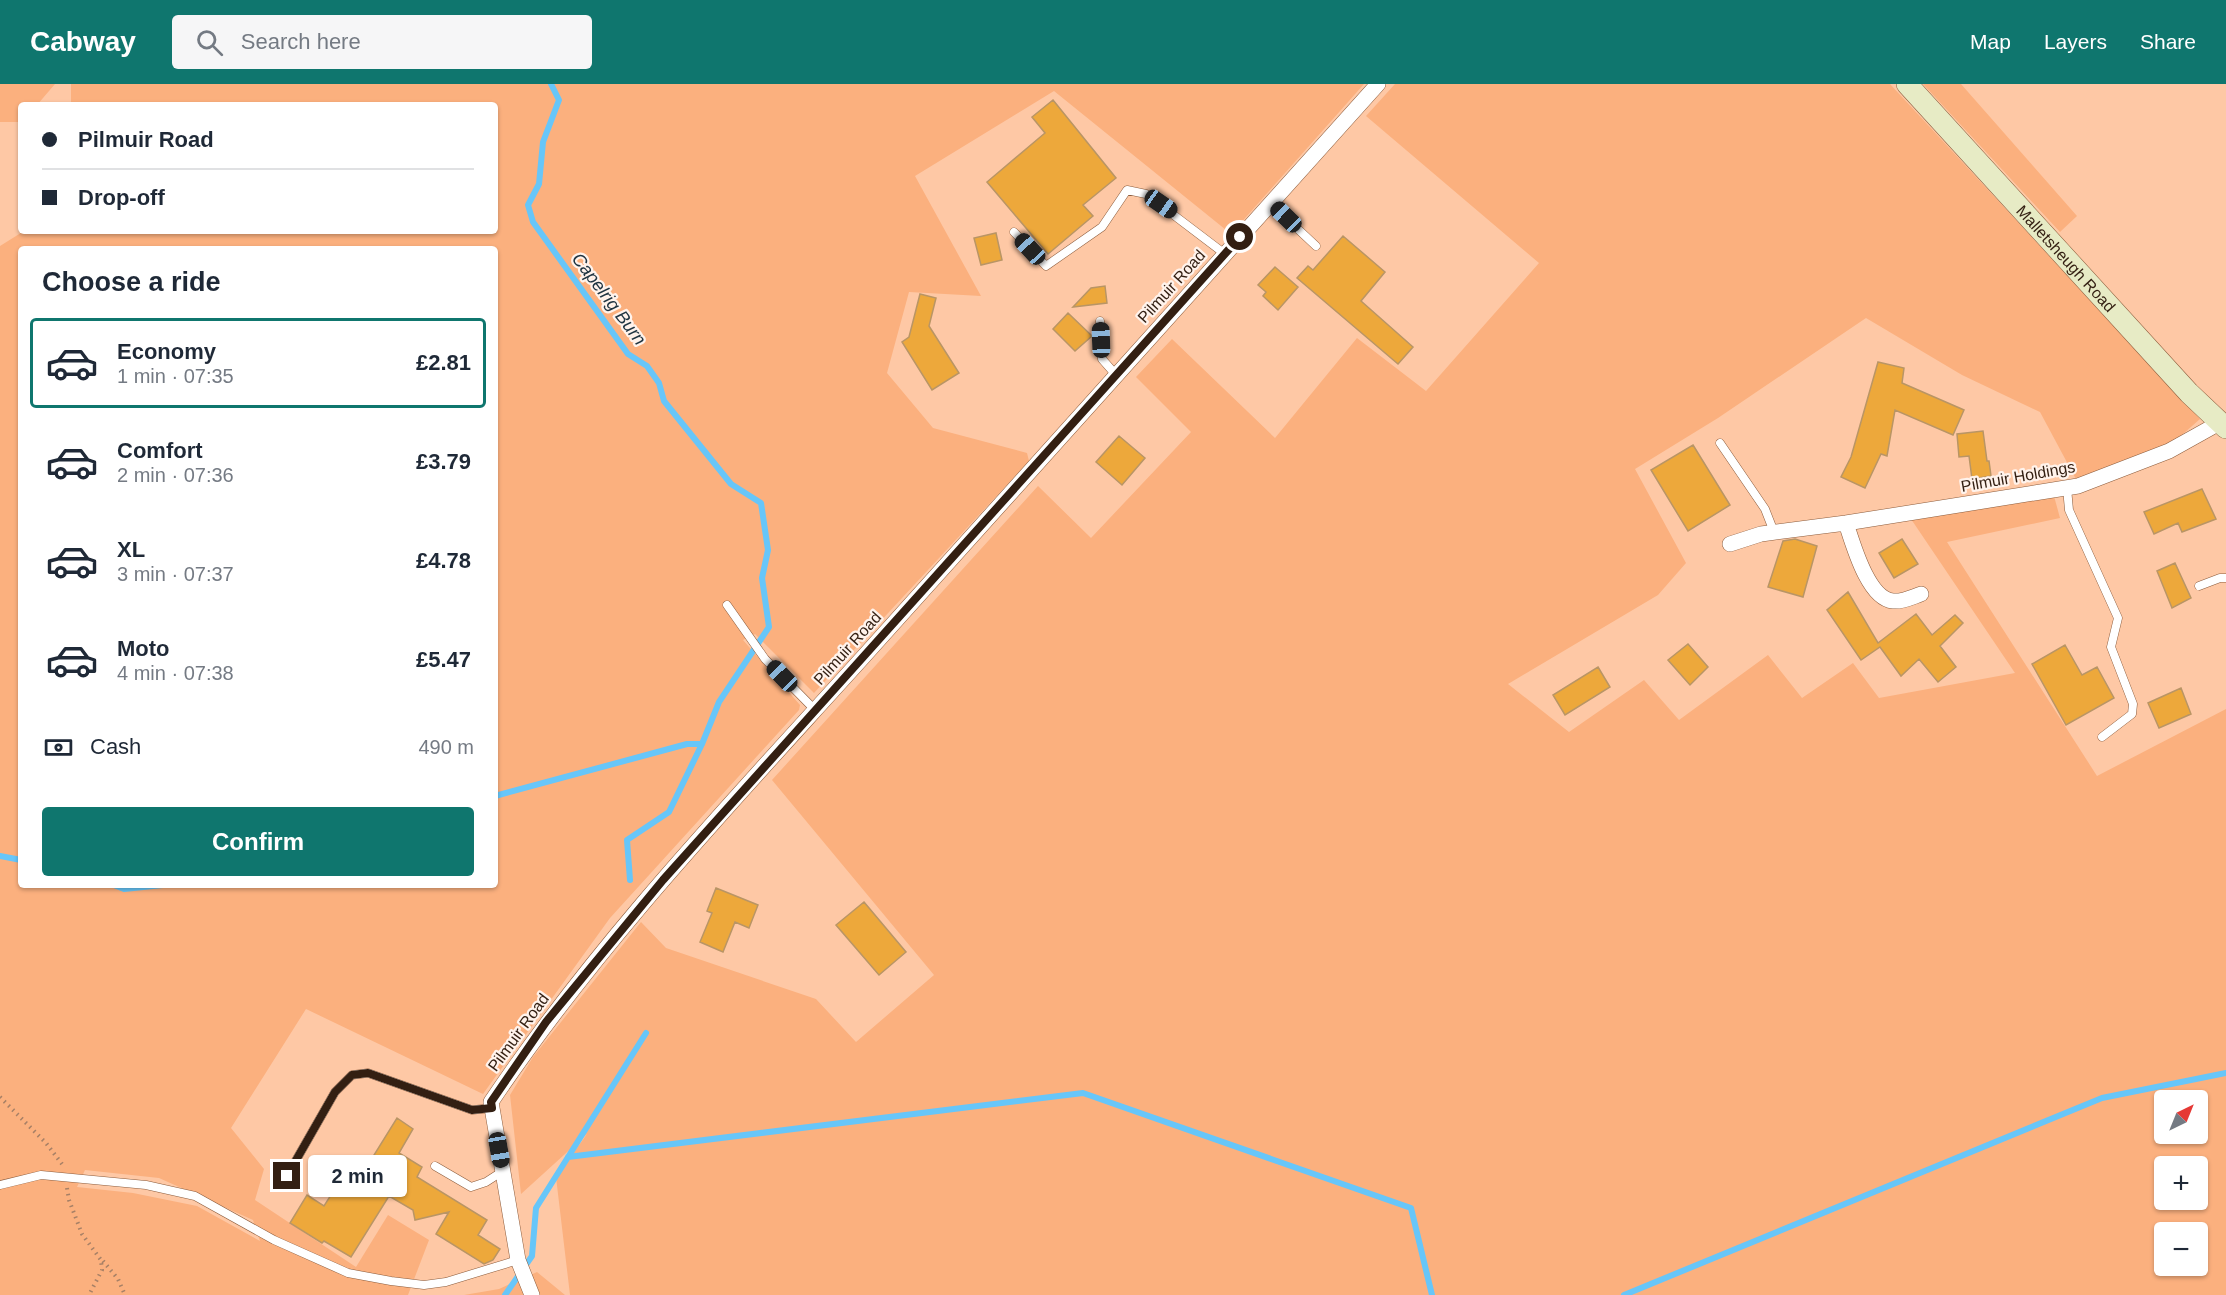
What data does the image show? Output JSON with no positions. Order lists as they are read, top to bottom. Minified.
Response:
{"streets":{"street":["Malletsheugh Road","Pilmuir Road","Pilmuir Holdings"]},"crossings":[["Malletsheugh Road","Pilmuir Holdings"]],"water":["Capelrig Burn"],"north":"top right","page":{"header":"Cabway","search":"Search here","nav":["Map","Layers","Share"],"banner":["Pilmuir Road","Drop-off"],"heading":"Choose a ride","list":[{"name":"Economy","note":"1 min · 07:35","value":"£2.81"},{"name":"Comfort","note":"2 min · 07:36","value":"£3.79"},{"name":"XL","note":"3 min · 07:37","value":"£4.78"},{"name":"Moto","note":"4 min · 07:38","value":"£5.47"}],"pay":["Cash","490 m"],"buttons":"Confirm","map_buttons":["+","−"],"bubble":"2 min"}}
